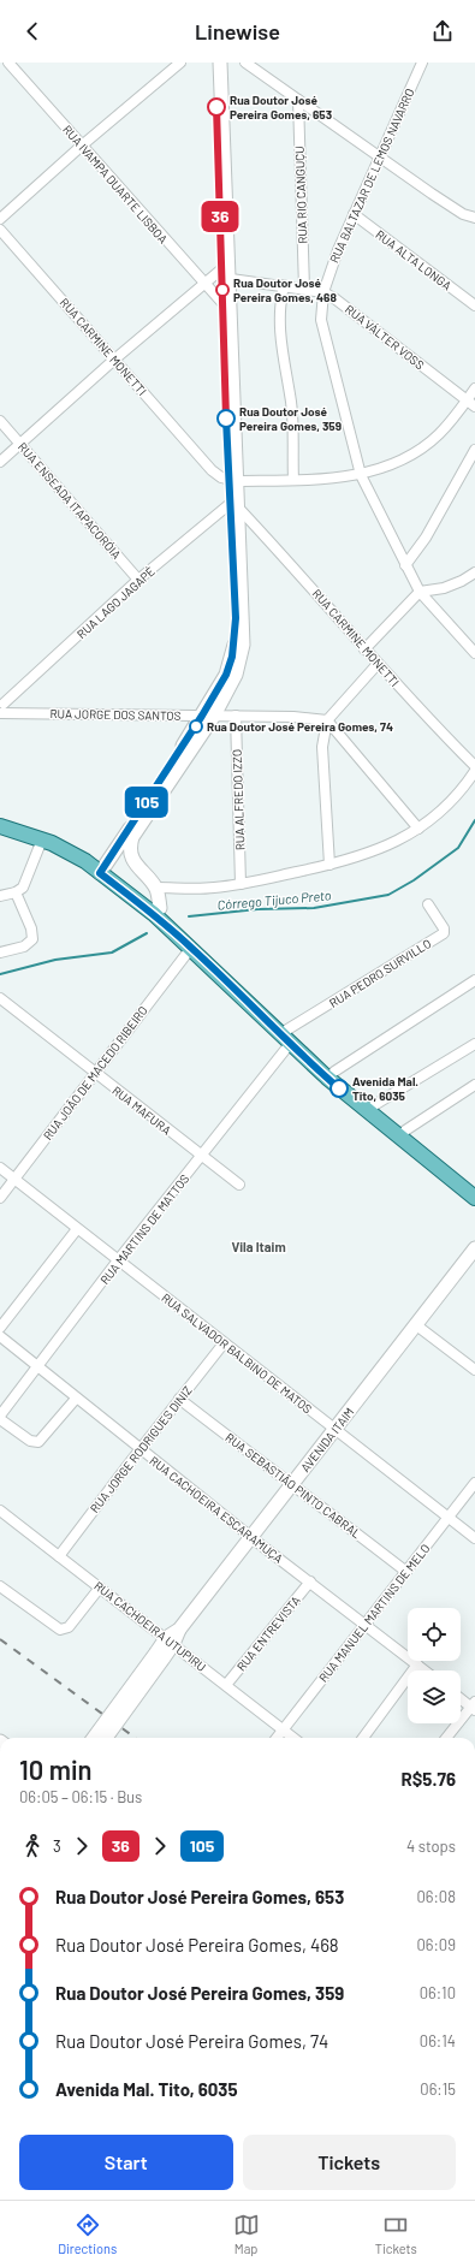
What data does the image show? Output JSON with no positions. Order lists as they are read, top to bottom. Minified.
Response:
{"streets":{"main road":["AVENIDA ITAIM"],"street":["RUA BALTAZAR DE LEMOS NAVARRO","RUA IVAMPA DUARTE LISBOA","RUA RIO CANGUÇU","RUA ALTA LONGA","RUA VÁLTER VOSS","RUA CARMINE MONETTI","RUA ENSEADA ITAPACORÓIA","RUA LAGO JAGAPÉ","RUA JORGE DOS SANTOS","RUA ALFREDO IZZO","RUA PEDRO SURVILLO","RUA JOÃO DE MACEDO RIBEIRO","RUA MAFURA","RUA MARTINS DE MATTOS","RUA SALVADOR BALBINO DE MATOS","RUA JORGE RODRIGUES DINIZ","RUA SEBASTIÃO PINTO CABRAL","RUA CACHOEIRA ESCARAMUÇA","RUA MANUEL MARTINS DE MELO","RUA CACHOEIRA UTUPIRU","RUA ENTREVISTA"]},"crossings":[["RUA BALTAZAR DE LEMOS NAVARRO","RUA ALTA LONGA"],["RUA BALTAZAR DE LEMOS NAVARRO","RUA VÁLTER VOSS"],["RUA RIO CANGUÇU","RUA VÁLTER VOSS"],["RUA CARMINE MONETTI","RUA LAGO JAGAPÉ"],["RUA ENSEADA ITAPACORÓIA","RUA LAGO JAGAPÉ"],["RUA JORGE DOS SANTOS","RUA ALFREDO IZZO"],["RUA JOÃO DE MACEDO RIBEIRO","RUA MAFURA"],["RUA JOÃO DE MACEDO RIBEIRO","RUA SALVADOR BALBINO DE MATOS"],["RUA MAFURA","RUA MARTINS DE MATTOS"],["RUA MARTINS DE MATTOS","RUA SALVADOR BALBINO DE MATOS"],["RUA MARTINS DE MATTOS","RUA CACHOEIRA ESCARAMUÇA"],["RUA SALVADOR BALBINO DE MATOS","AVENIDA ITAIM"],["RUA SALVADOR BALBINO DE MATOS","RUA JORGE RODRIGUES DINIZ"],["RUA SALVADOR BALBINO DE MATOS","RUA MANUEL MARTINS DE MELO"],["AVENIDA ITAIM","RUA SEBASTIÃO PINTO CABRAL"],["AVENIDA ITAIM","RUA CACHOEIRA ESCARAMUÇA"],["AVENIDA ITAIM","RUA CACHOEIRA UTUPIRU"],["RUA JORGE RODRIGUES DINIZ","RUA SEBASTIÃO PINTO CABRAL"],["RUA JORGE RODRIGUES DINIZ","RUA CACHOEIRA ESCARAMUÇA"],["RUA JORGE RODRIGUES DINIZ","RUA CACHOEIRA UTUPIRU"],["RUA SEBASTIÃO PINTO CABRAL","RUA MANUEL MARTINS DE MELO"],["RUA CACHOEIRA ESCARAMUÇA","RUA MANUEL MARTINS DE MELO"],["RUA CACHOEIRA ESCARAMUÇA","RUA ENTREVISTA"],["RUA MANUEL MARTINS DE MELO","RUA CACHOEIRA UTUPIRU"],["RUA CACHOEIRA UTUPIRU","RUA ENTREVISTA"]],"districts":["Vila Itaim"],"water":["Córrego Tijuco Preto"],"places":["Rua Doutor José Pereira Gomes, 653","Rua Doutor José Pereira Gomes, 468","Rua Doutor José Pereira Gomes, 359","Rua Doutor José Pereira Gomes, 74","Avenida Mal. Tito, 6035"],"lines":["bus line 36","bus line 105"],"page":{"header":"Linewise","on_map":["36","105"],"heading":["10 min","06:05 – 06:15 · Bus","R$5.76"],"legs":["3","36","105","4 stops"],"list":[{"name":"Rua Doutor José Pereira Gomes, 653","value":"06:08"},{"name":"Rua Doutor José Pereira Gomes, 468","value":"06:09"},{"name":"Rua Doutor José Pereira Gomes, 359","value":"06:10"},{"name":"Rua Doutor José Pereira Gomes, 74","value":"06:14"},{"name":"Avenida Mal. Tito, 6035","value":"06:15"}],"buttons":["Start","Tickets"],"tabs":["Directions","Map","Tickets"]}}
